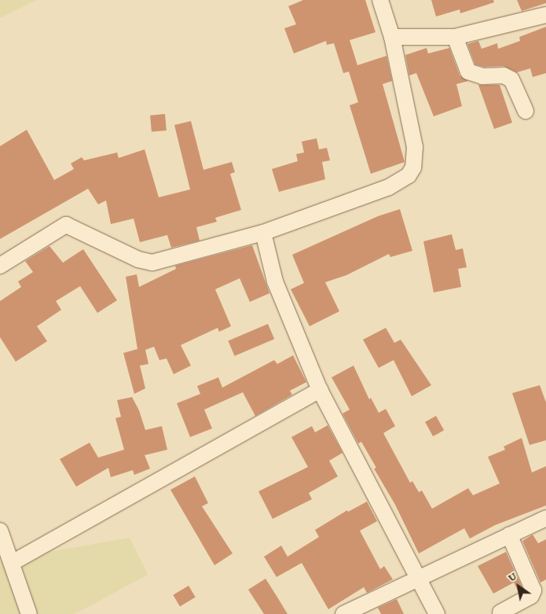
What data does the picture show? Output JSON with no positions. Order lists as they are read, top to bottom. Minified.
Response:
{"north":"top left"}
